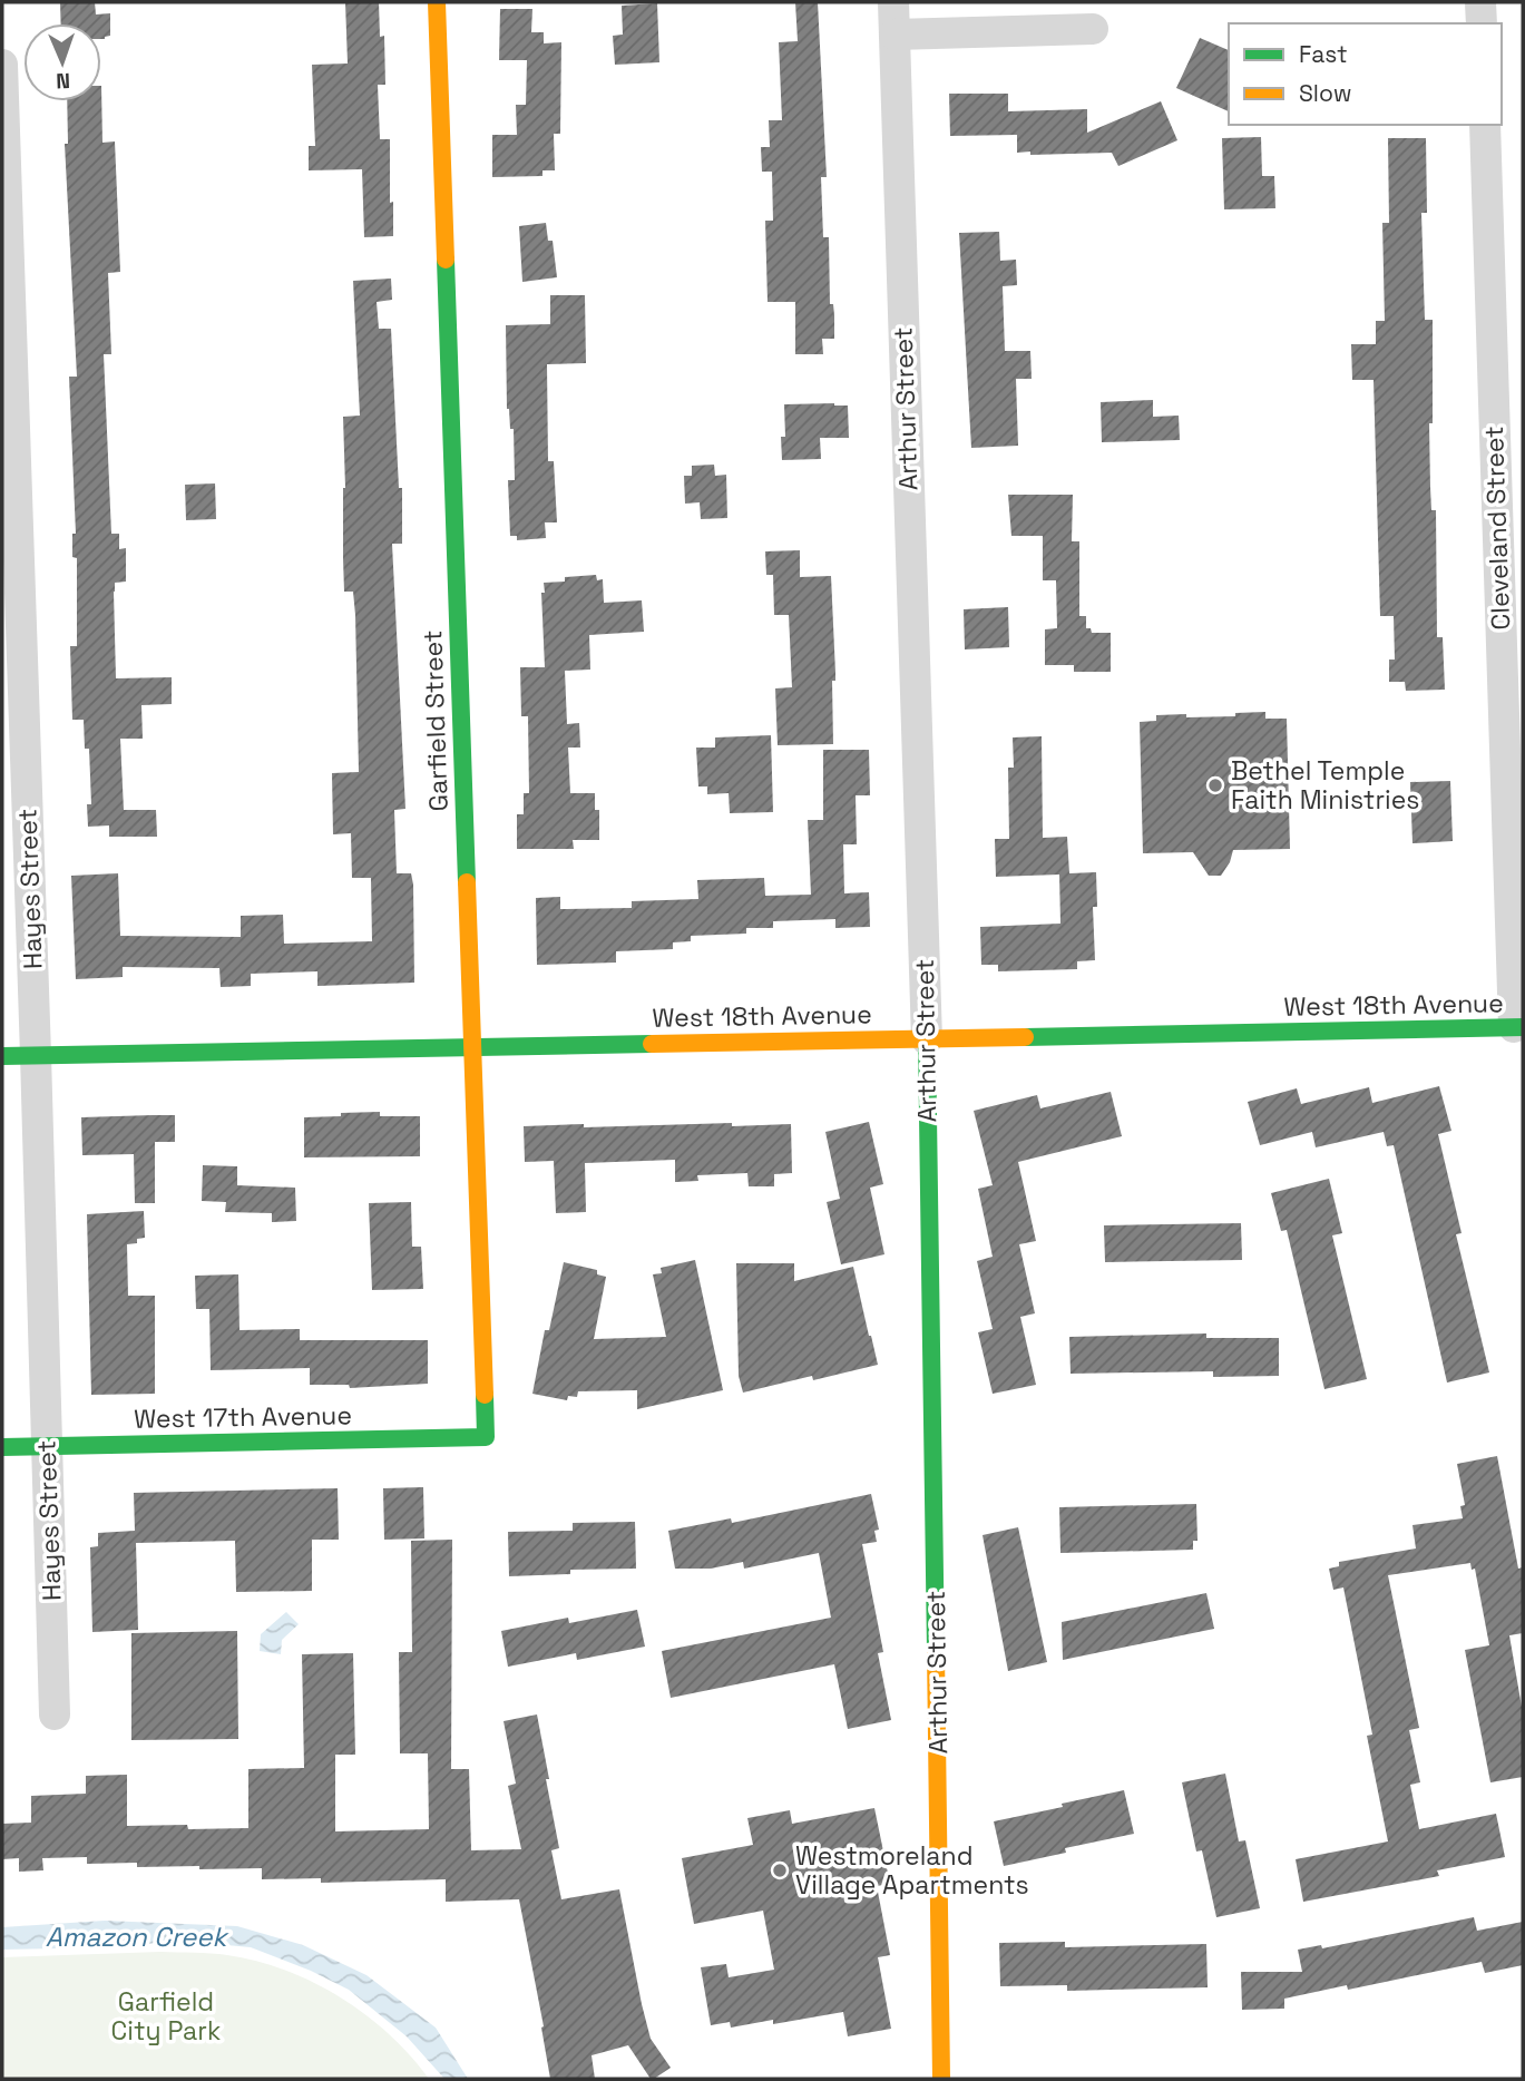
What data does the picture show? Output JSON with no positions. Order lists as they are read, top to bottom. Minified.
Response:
{"streets":{"street":["Arthur Street","Cleveland Street","Garfield Street","Hayes Street","West 18th Avenue","West 17th Avenue"]},"crossings":[["Arthur Street","West 18th Avenue"],["Cleveland Street","West 18th Avenue"],["Garfield Street","West 18th Avenue"],["Garfield Street","West 17th Avenue"],["Hayes Street","West 18th Avenue"],["Hayes Street","West 17th Avenue"]],"water":["Amazon Creek"],"parks":["Garfield City Park"],"places":["Bethel Temple Faith Ministries","Westmoreland Village Apartments"],"legend":["Fast","Slow"],"north":"bottom"}
